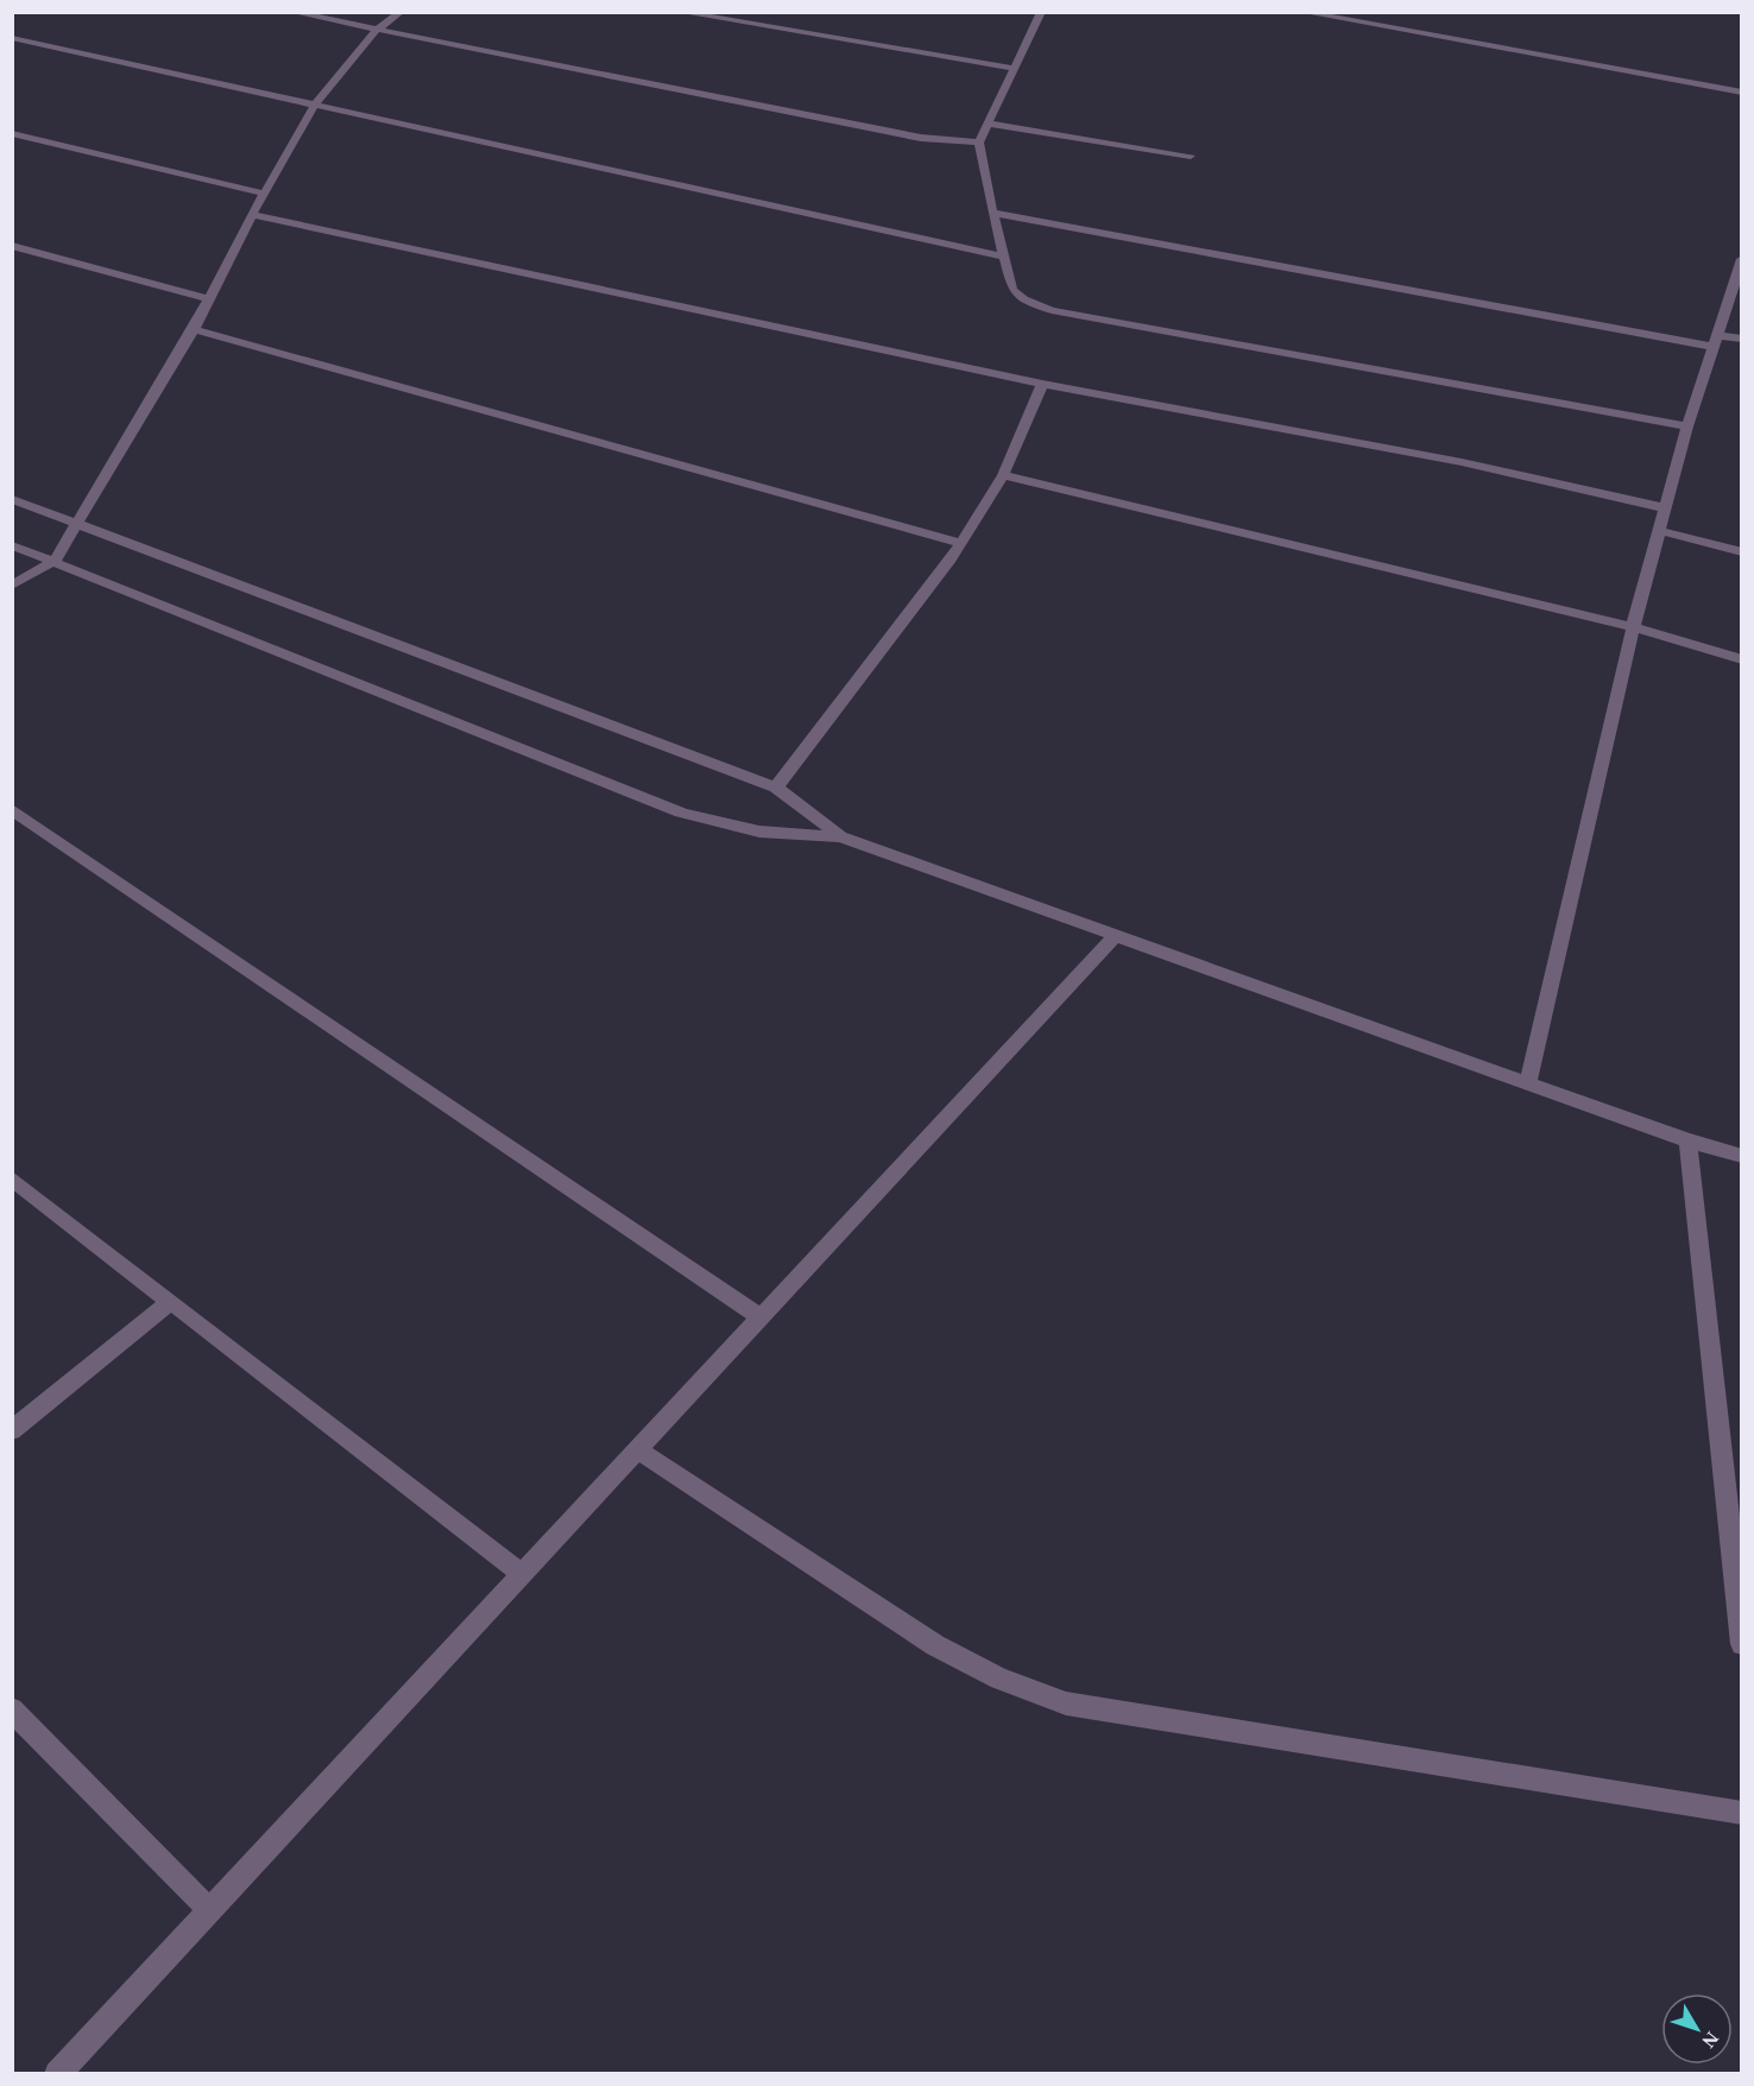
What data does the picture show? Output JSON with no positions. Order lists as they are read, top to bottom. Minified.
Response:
{"north":"bottom right"}
